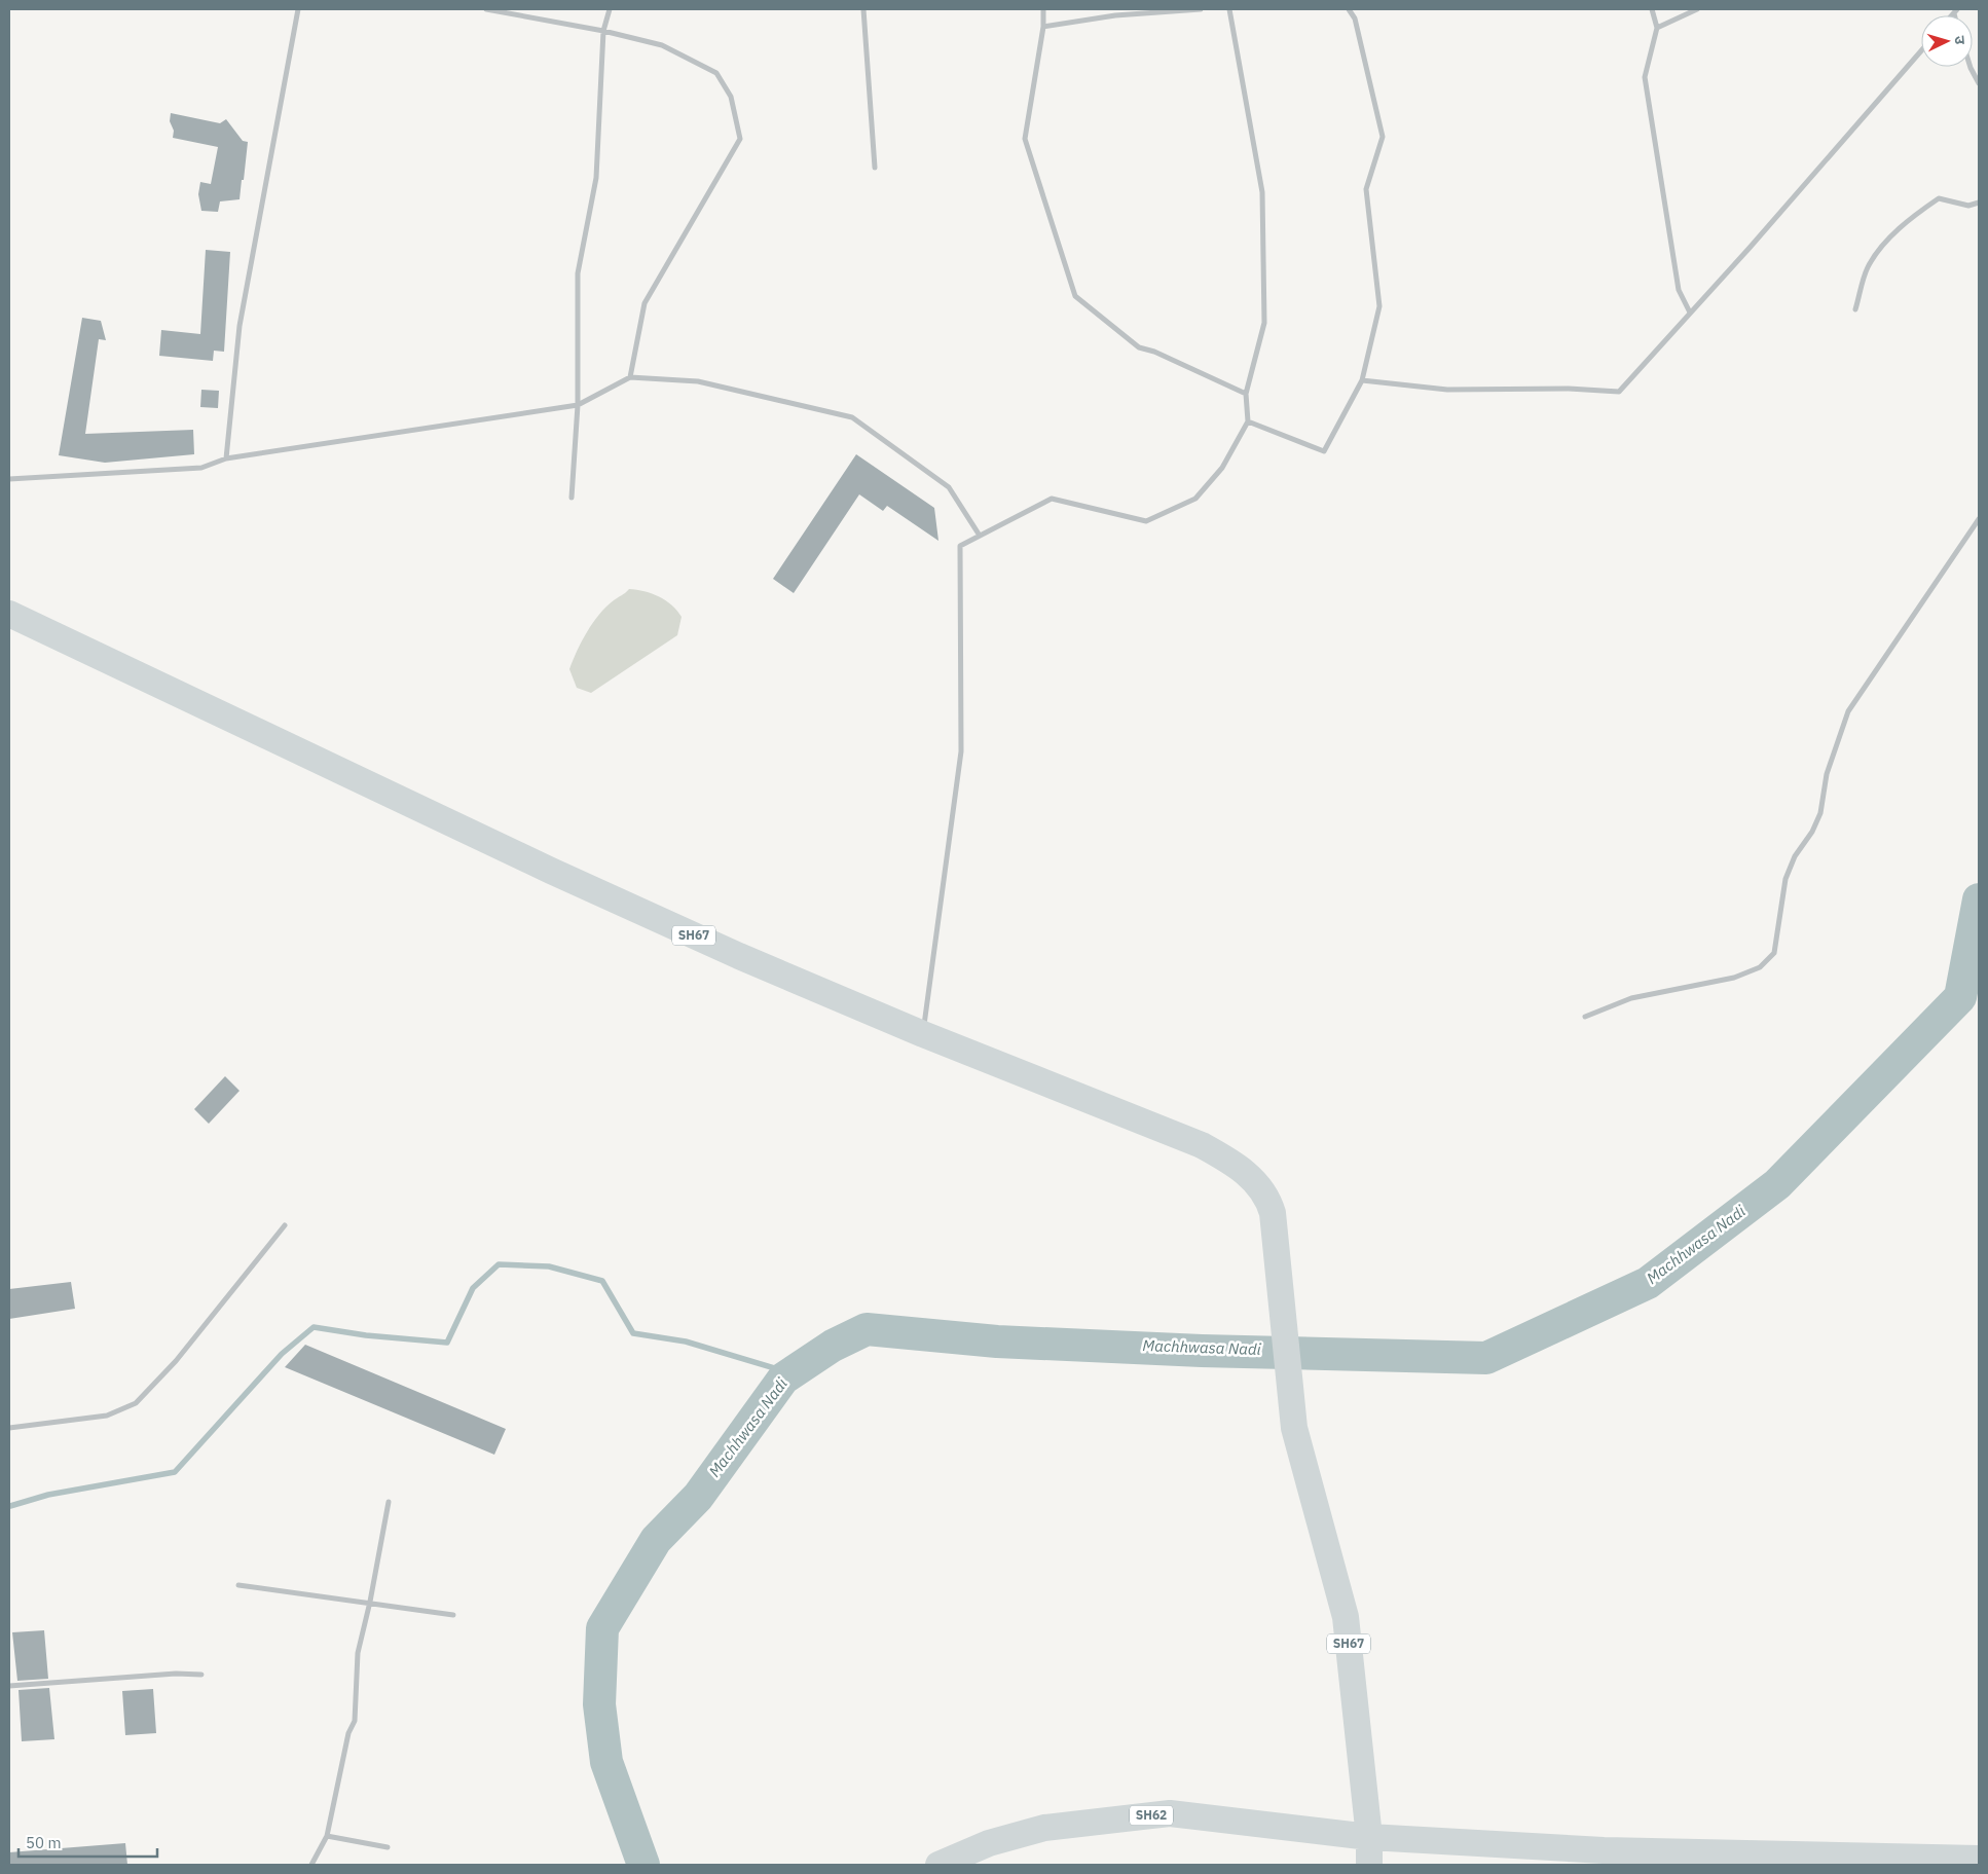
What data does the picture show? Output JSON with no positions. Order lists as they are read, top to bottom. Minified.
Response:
{"streets":{"main road":["SH67","SH62"]},"crossings":[["SH67","SH62"]],"water":["Machhwasa Nadi"],"scale_bar":"50 m","north":"right"}
